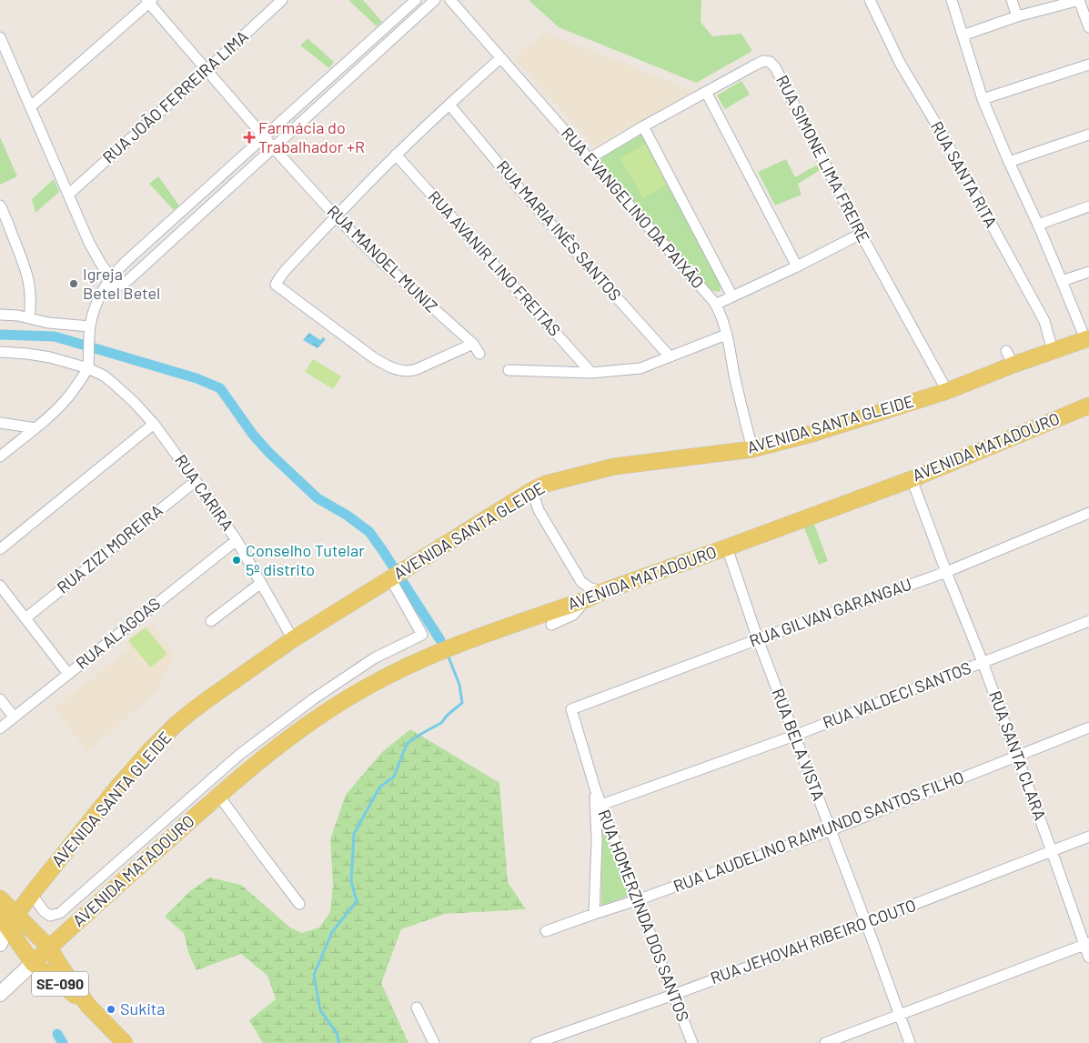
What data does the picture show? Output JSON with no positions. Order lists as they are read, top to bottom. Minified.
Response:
{"streets":{"main road":["AVENIDA SANTA GLEIDE","AVENIDA MATADOURO","SE-090"],"street":["RUA JOÃO FERREIRA LIMA","RUA SIMONE LIMA FREIRE","RUA SANTA RITA","RUA EVANGELINO DA PAIXÃO","RUA MARIA INÊS SANTOS","RUA MANOEL MUNIZ","RUA AVANIR LINO FREITAS","RUA CARIRA","RUA ZIZI MOREIRA","RUA GILVAN GARANGAU","RUA ALAGOAS","RUA VALDECI SANTOS","RUA BELA VISTA","RUA SANTA CLARA","RUA LAUDELINO RAIMUNDO SANTOS FILHO","RUA HOMERZINDA DOS SANTOS","RUA JEHOVAH RIBEIRO COUTO"]},"crossings":[["RUA JOÃO FERREIRA LIMA","RUA MANOEL MUNIZ"],["RUA SIMONE LIMA FREIRE","RUA EVANGELINO DA PAIXÃO"],["RUA SIMONE LIMA FREIRE","AVENIDA SANTA GLEIDE"],["RUA SANTA RITA","AVENIDA SANTA GLEIDE"],["RUA EVANGELINO DA PAIXÃO","AVENIDA SANTA GLEIDE"],["AVENIDA SANTA GLEIDE","RUA CARIRA"],["AVENIDA SANTA GLEIDE","SE-090"],["AVENIDA MATADOURO","RUA BELA VISTA"],["AVENIDA MATADOURO","RUA SANTA CLARA"],["AVENIDA MATADOURO","SE-090"],["RUA CARIRA","RUA ZIZI MOREIRA"],["RUA CARIRA","RUA ALAGOAS"],["RUA GILVAN GARANGAU","RUA BELA VISTA"],["RUA GILVAN GARANGAU","RUA SANTA CLARA"],["RUA GILVAN GARANGAU","RUA HOMERZINDA DOS SANTOS"],["RUA VALDECI SANTOS","RUA BELA VISTA"],["RUA VALDECI SANTOS","RUA SANTA CLARA"],["RUA VALDECI SANTOS","RUA HOMERZINDA DOS SANTOS"],["RUA BELA VISTA","RUA LAUDELINO RAIMUNDO SANTOS FILHO"],["RUA BELA VISTA","RUA JEHOVAH RIBEIRO COUTO"],["RUA SANTA CLARA","RUA LAUDELINO RAIMUNDO SANTOS FILHO"],["RUA SANTA CLARA","RUA JEHOVAH RIBEIRO COUTO"],["RUA LAUDELINO RAIMUNDO SANTOS FILHO","RUA HOMERZINDA DOS SANTOS"],["RUA HOMERZINDA DOS SANTOS","RUA JEHOVAH RIBEIRO COUTO"]],"places":{"health":["Farmácia do Trabalhador +R"],"other":["Igreja Betel Betel","Conselho Tutelar 5º distrito","Sukita"]}}
